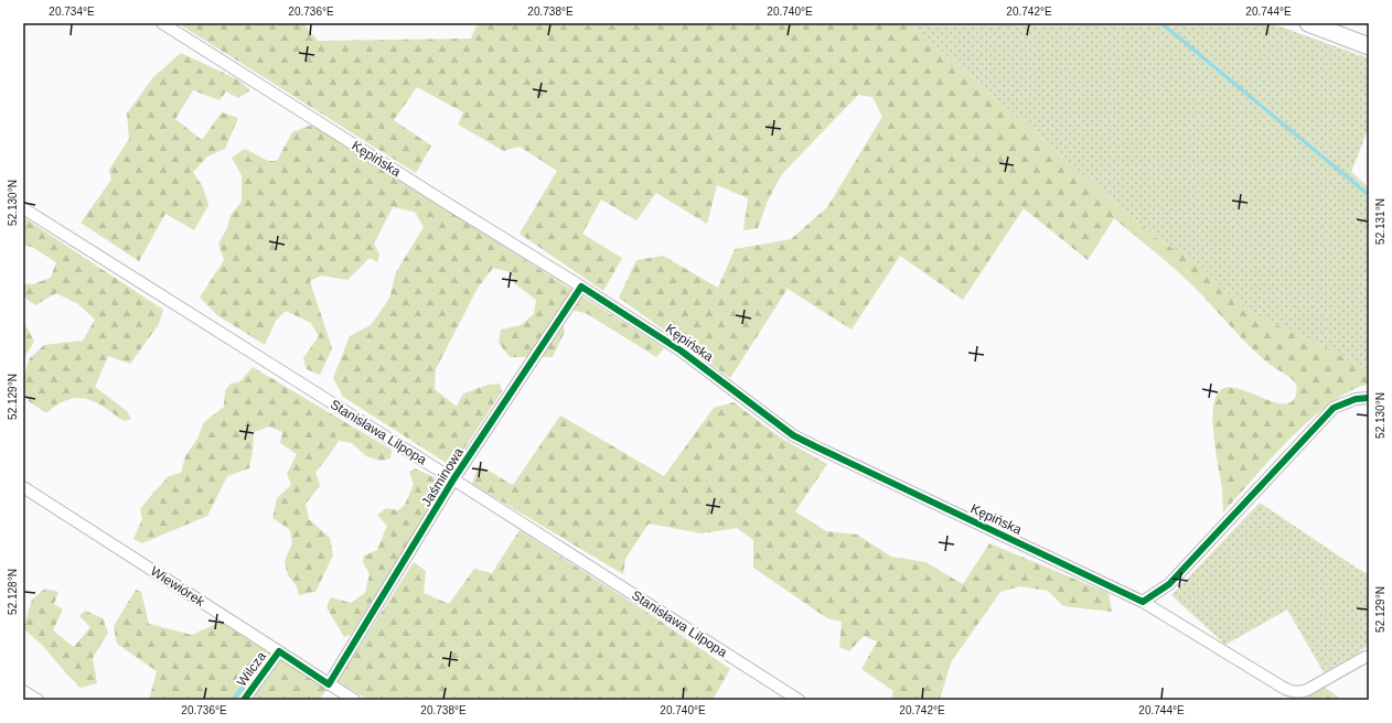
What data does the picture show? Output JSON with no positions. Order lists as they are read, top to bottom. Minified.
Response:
{"streets":{"street":["Kępińska","Stanisława Lilpopa","Jaśminowa","Wiewiórek","Wilcza"]},"crossings":[["Kępińska","Jaśminowa"],["Stanisława Lilpopa","Jaśminowa"],["Jaśminowa","Wiewiórek"],["Wiewiórek","Wilcza"]],"coordinates":["20.734°E","20.736°E","20.738°E","20.740°E","20.742°E","20.744°E","52.130°N","52.131°N","52.129°N","52.128°N"]}
